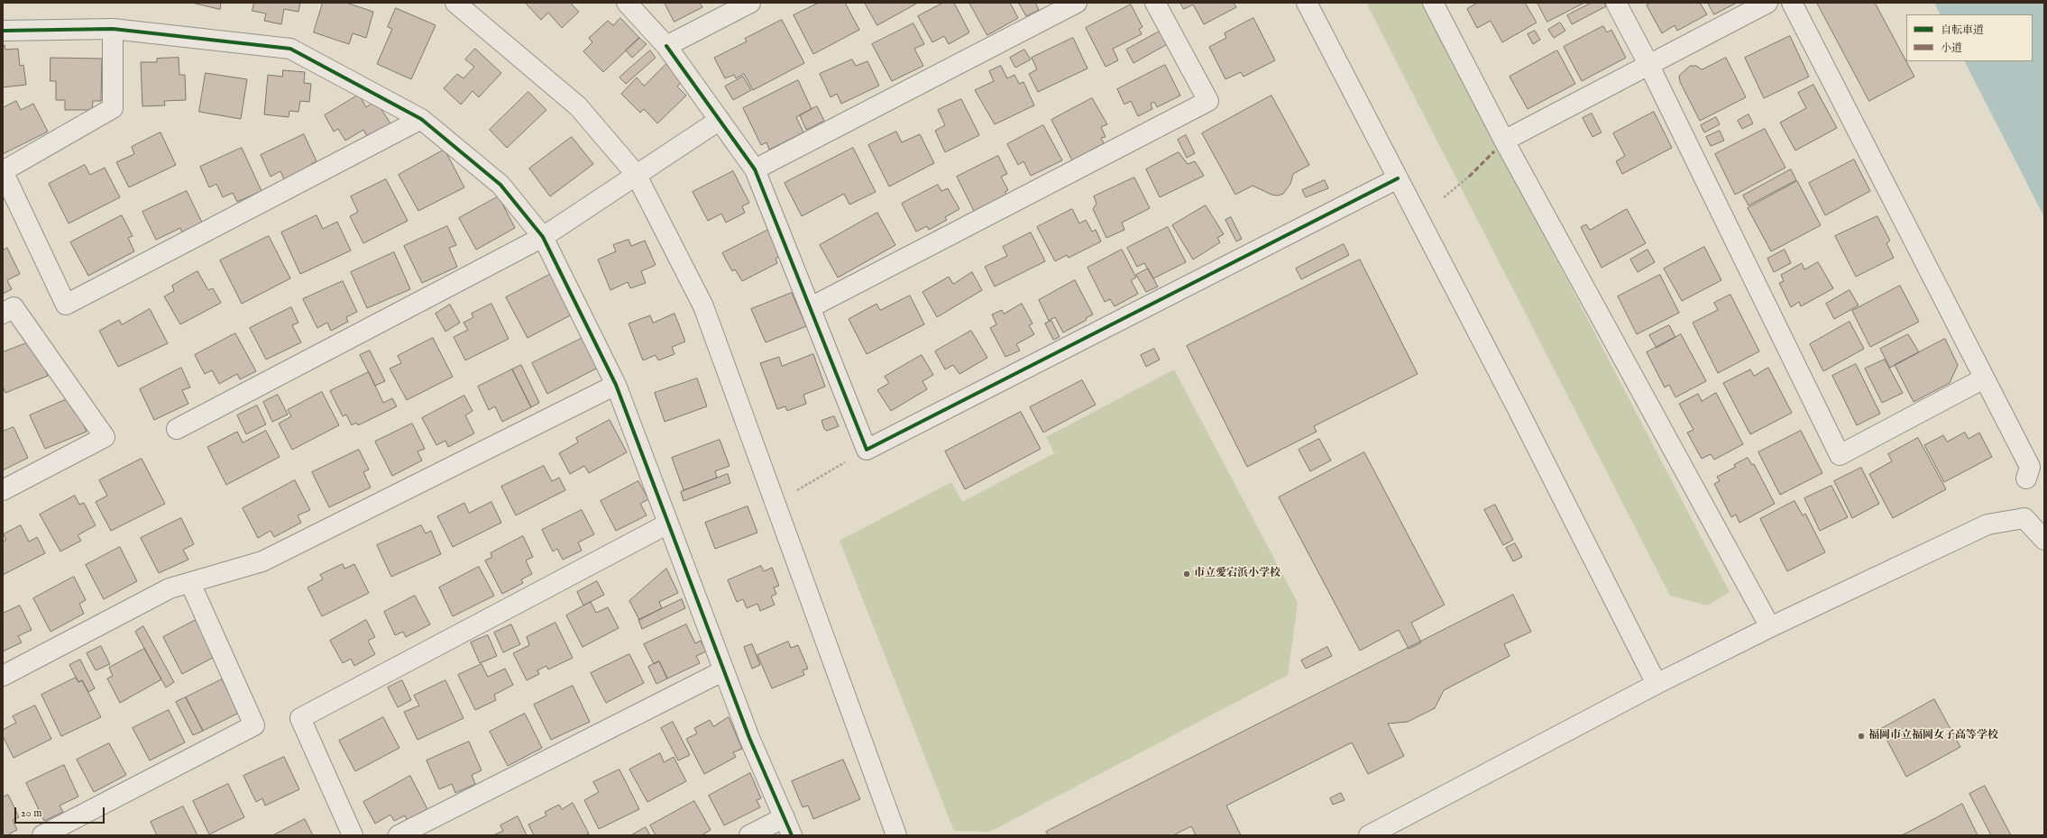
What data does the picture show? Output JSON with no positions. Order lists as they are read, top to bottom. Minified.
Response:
{"places":["市立愛宕浜小学校","福岡市立福岡女子高等学校"],"legend":["自転車道","小道"],"scale_bar":"20 m"}
